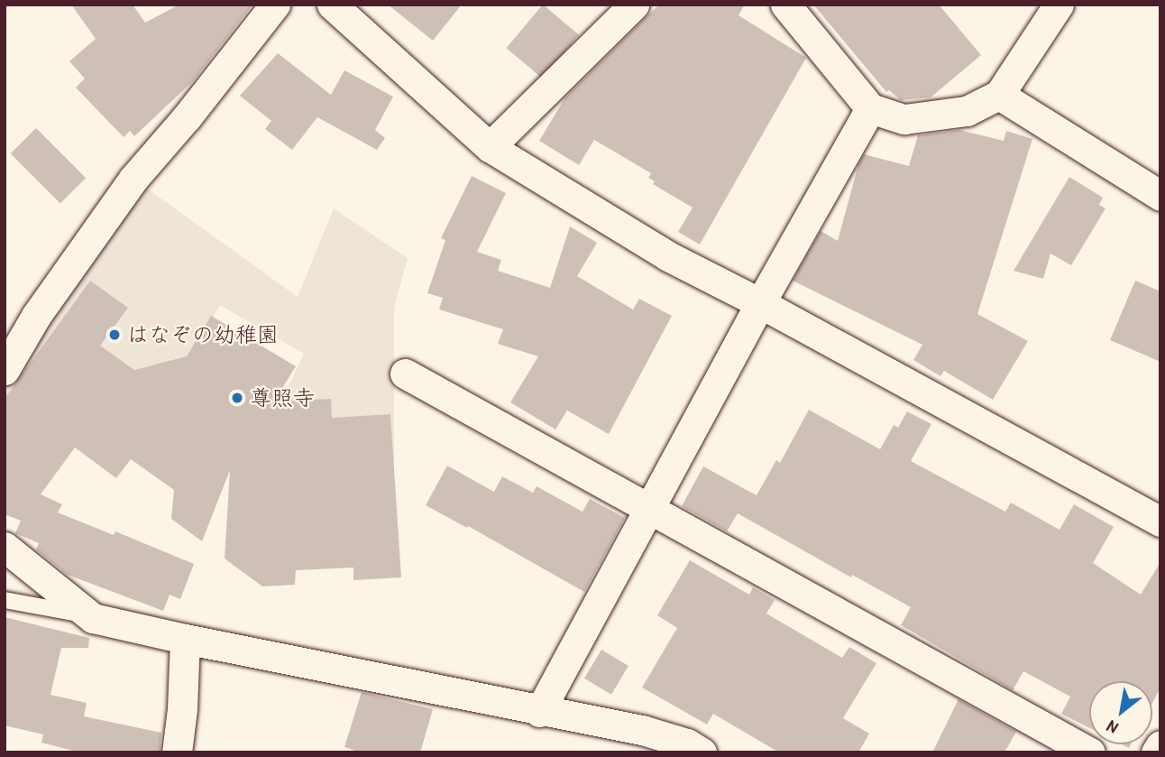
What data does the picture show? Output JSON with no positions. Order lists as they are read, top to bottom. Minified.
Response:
{"places":["はなぞの幼稚園","尊照寺"],"north":"bottom left"}
